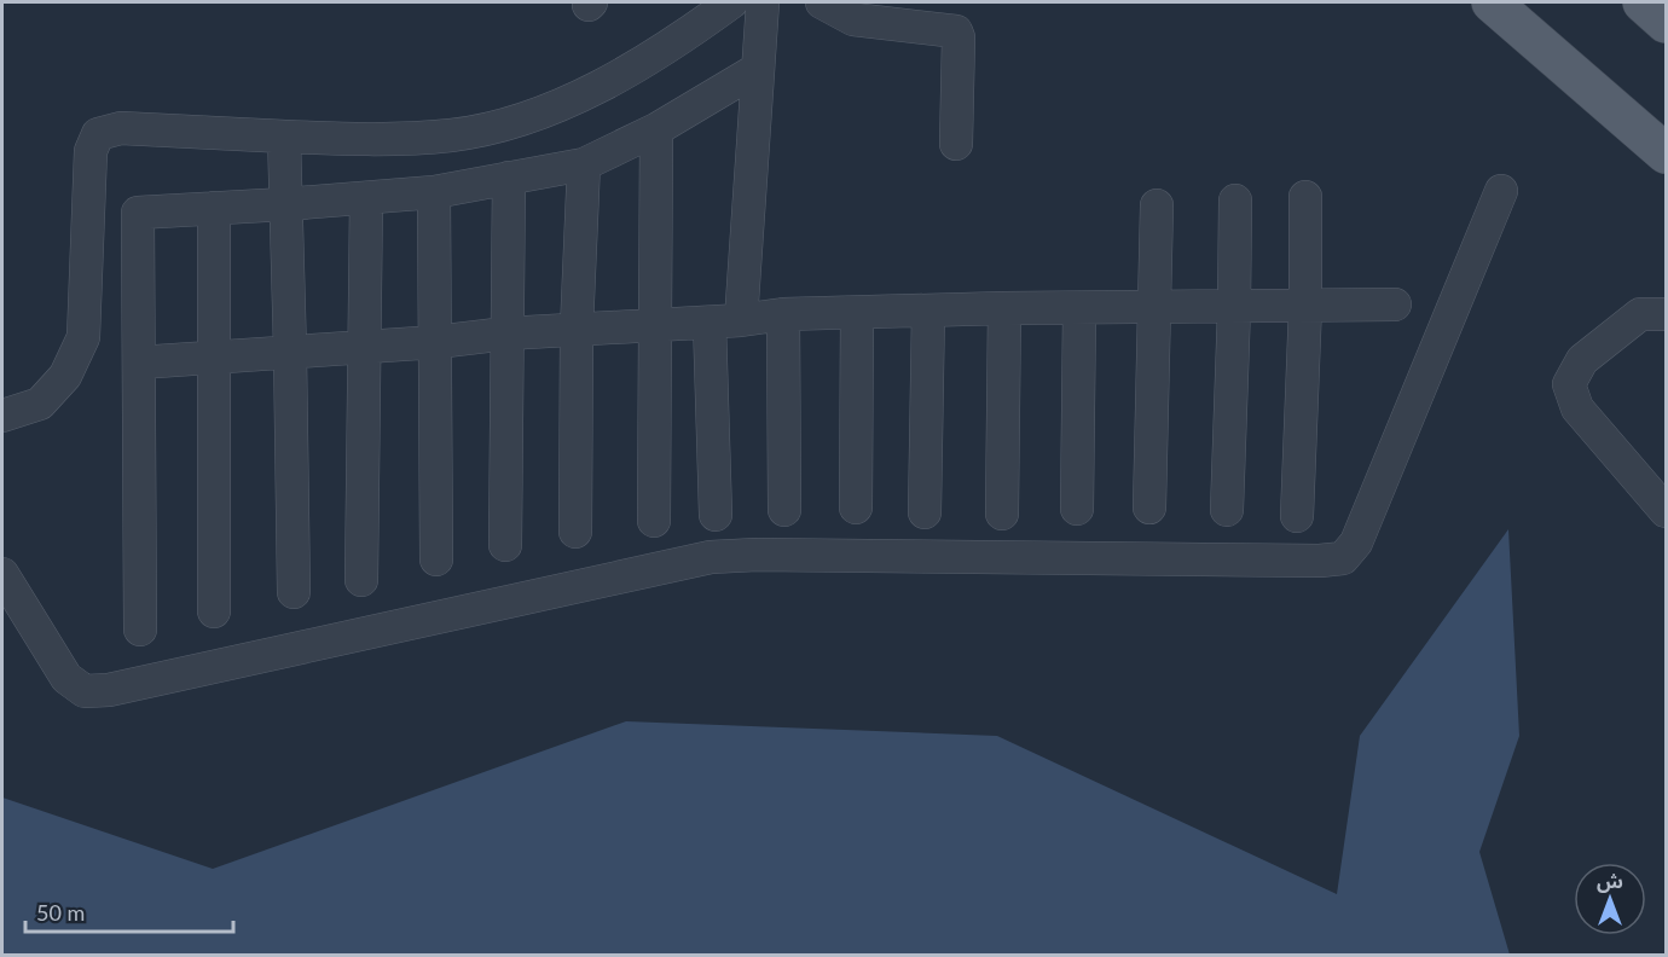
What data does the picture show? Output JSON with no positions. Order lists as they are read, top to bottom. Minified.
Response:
{"scale_bar":"50 m","north":"top"}
